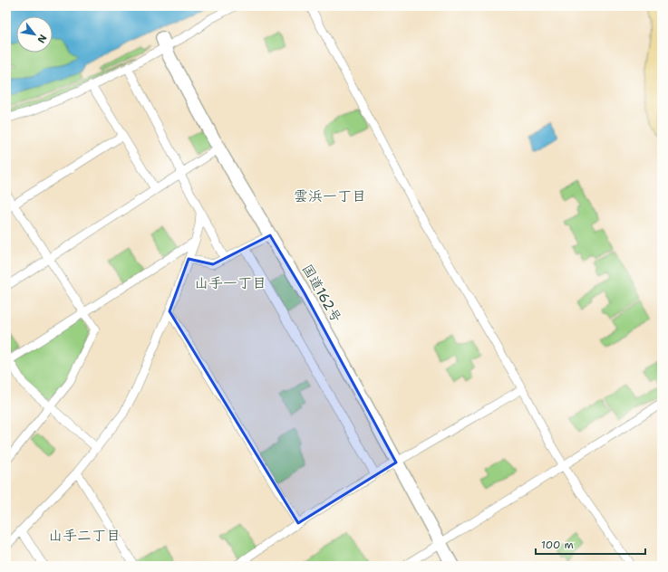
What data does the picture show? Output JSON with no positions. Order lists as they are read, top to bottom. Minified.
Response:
{"streets":{"highway":["国道162号"]},"districts":["雲浜一丁目","山手一丁目","山手二丁目"],"scale_bar":"100 m","north":"bottom right"}
